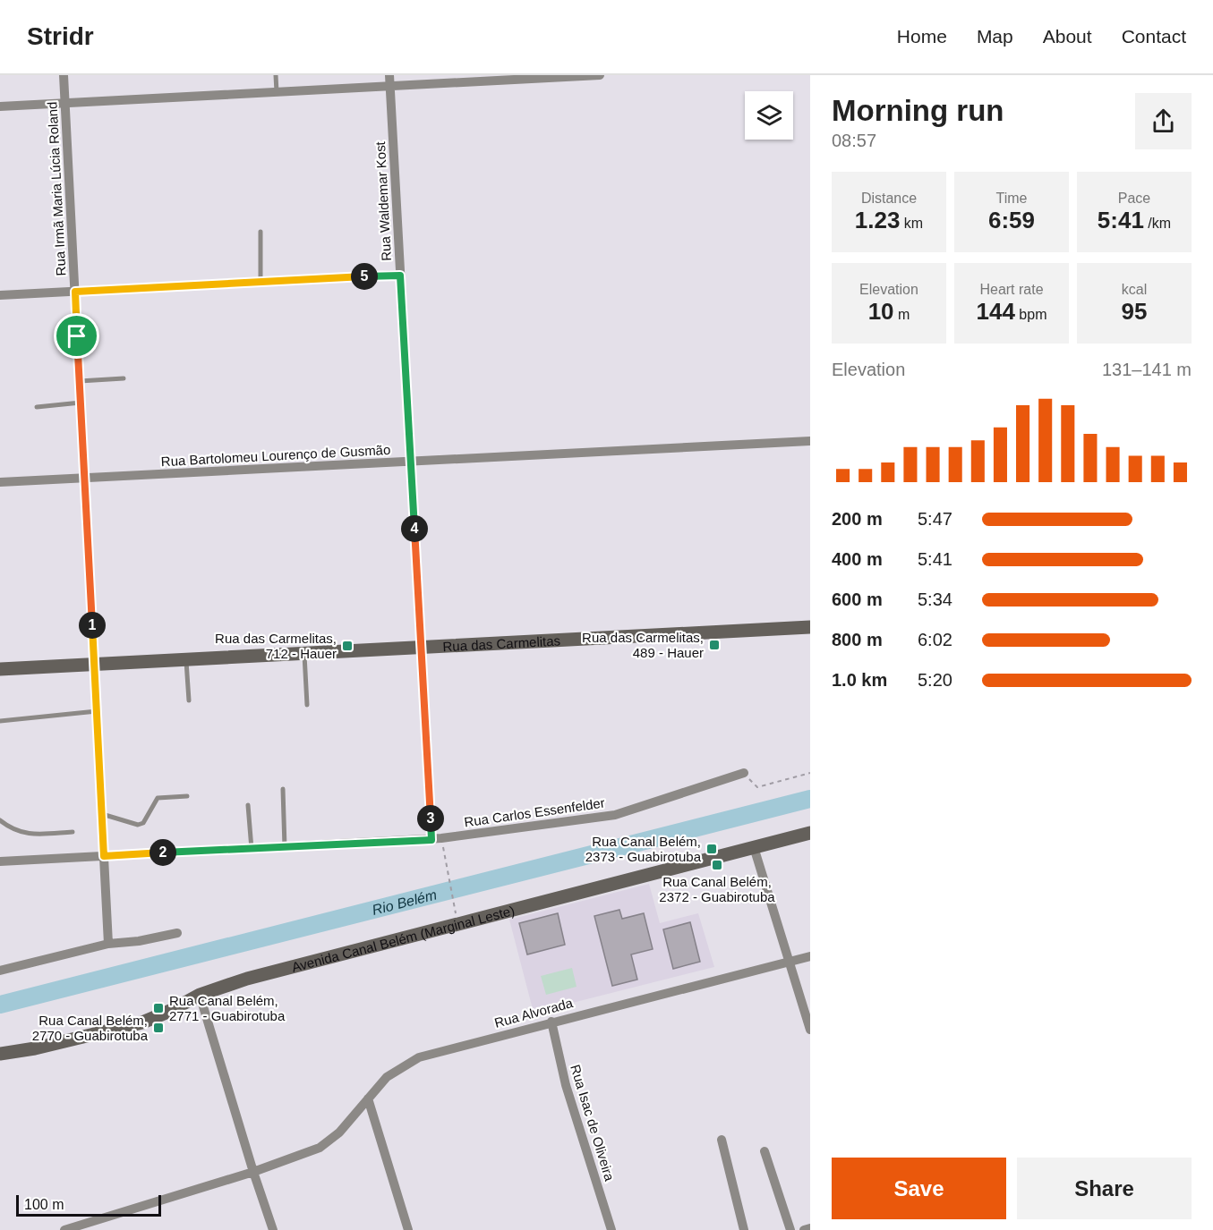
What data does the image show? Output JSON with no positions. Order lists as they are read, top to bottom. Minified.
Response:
{"streets":{"street":["Rua Irmã Maria Lúcia Roland","Rua Waldemar Kost","Rua Bartolomeu Lourenço de Gusmão","Rua das Carmelitas","Rua Carlos Essenfelder","Avenida Canal Belém (Marginal Leste)","Rua Alvorada","Rua Isac de Oliveira"]},"crossings":[["Rua Irmã Maria Lúcia Roland","Rua Bartolomeu Lourenço de Gusmão"],["Rua Irmã Maria Lúcia Roland","Rua das Carmelitas"],["Rua Irmã Maria Lúcia Roland","Rua Carlos Essenfelder"],["Rua Waldemar Kost","Rua Bartolomeu Lourenço de Gusmão"],["Rua Waldemar Kost","Rua das Carmelitas"],["Rua Waldemar Kost","Rua Carlos Essenfelder"],["Rua Alvorada","Rua Isac de Oliveira"]],"water":["Rio Belém"],"places":{"transit":["Rua das Carmelitas, 489 - Hauer","Rua das Carmelitas, 712 - Hauer","Rua Canal Belém, 2373 - Guabirotuba","Rua Canal Belém, 2372 - Guabirotuba","Rua Canal Belém, 2771 - Guabirotuba","Rua Canal Belém, 2770 - Guabirotuba"]},"scale_bar":"100 m","page":{"header":"Stridr","nav":["Home","Map","About","Contact"],"heading":["Morning run","08:57"],"stats":[["Distance","1.23 km"],["Time","6:59"],["Pace","5:41 /km"],["Elevation","10 m"],["Heart rate","144 bpm"],["kcal","95"]],"pins":["5","4","1","3","2"],"chart":["Elevation","131–141 m"],"list":[{"name":"200 m","note":"5:47"},{"name":"400 m","note":"5:41"},{"name":"600 m","note":"5:34"},{"name":"800 m","note":"6:02"},{"name":"1.0 km","note":"5:20"}],"buttons":["Save","Share"],"scale":"100 m"}}
